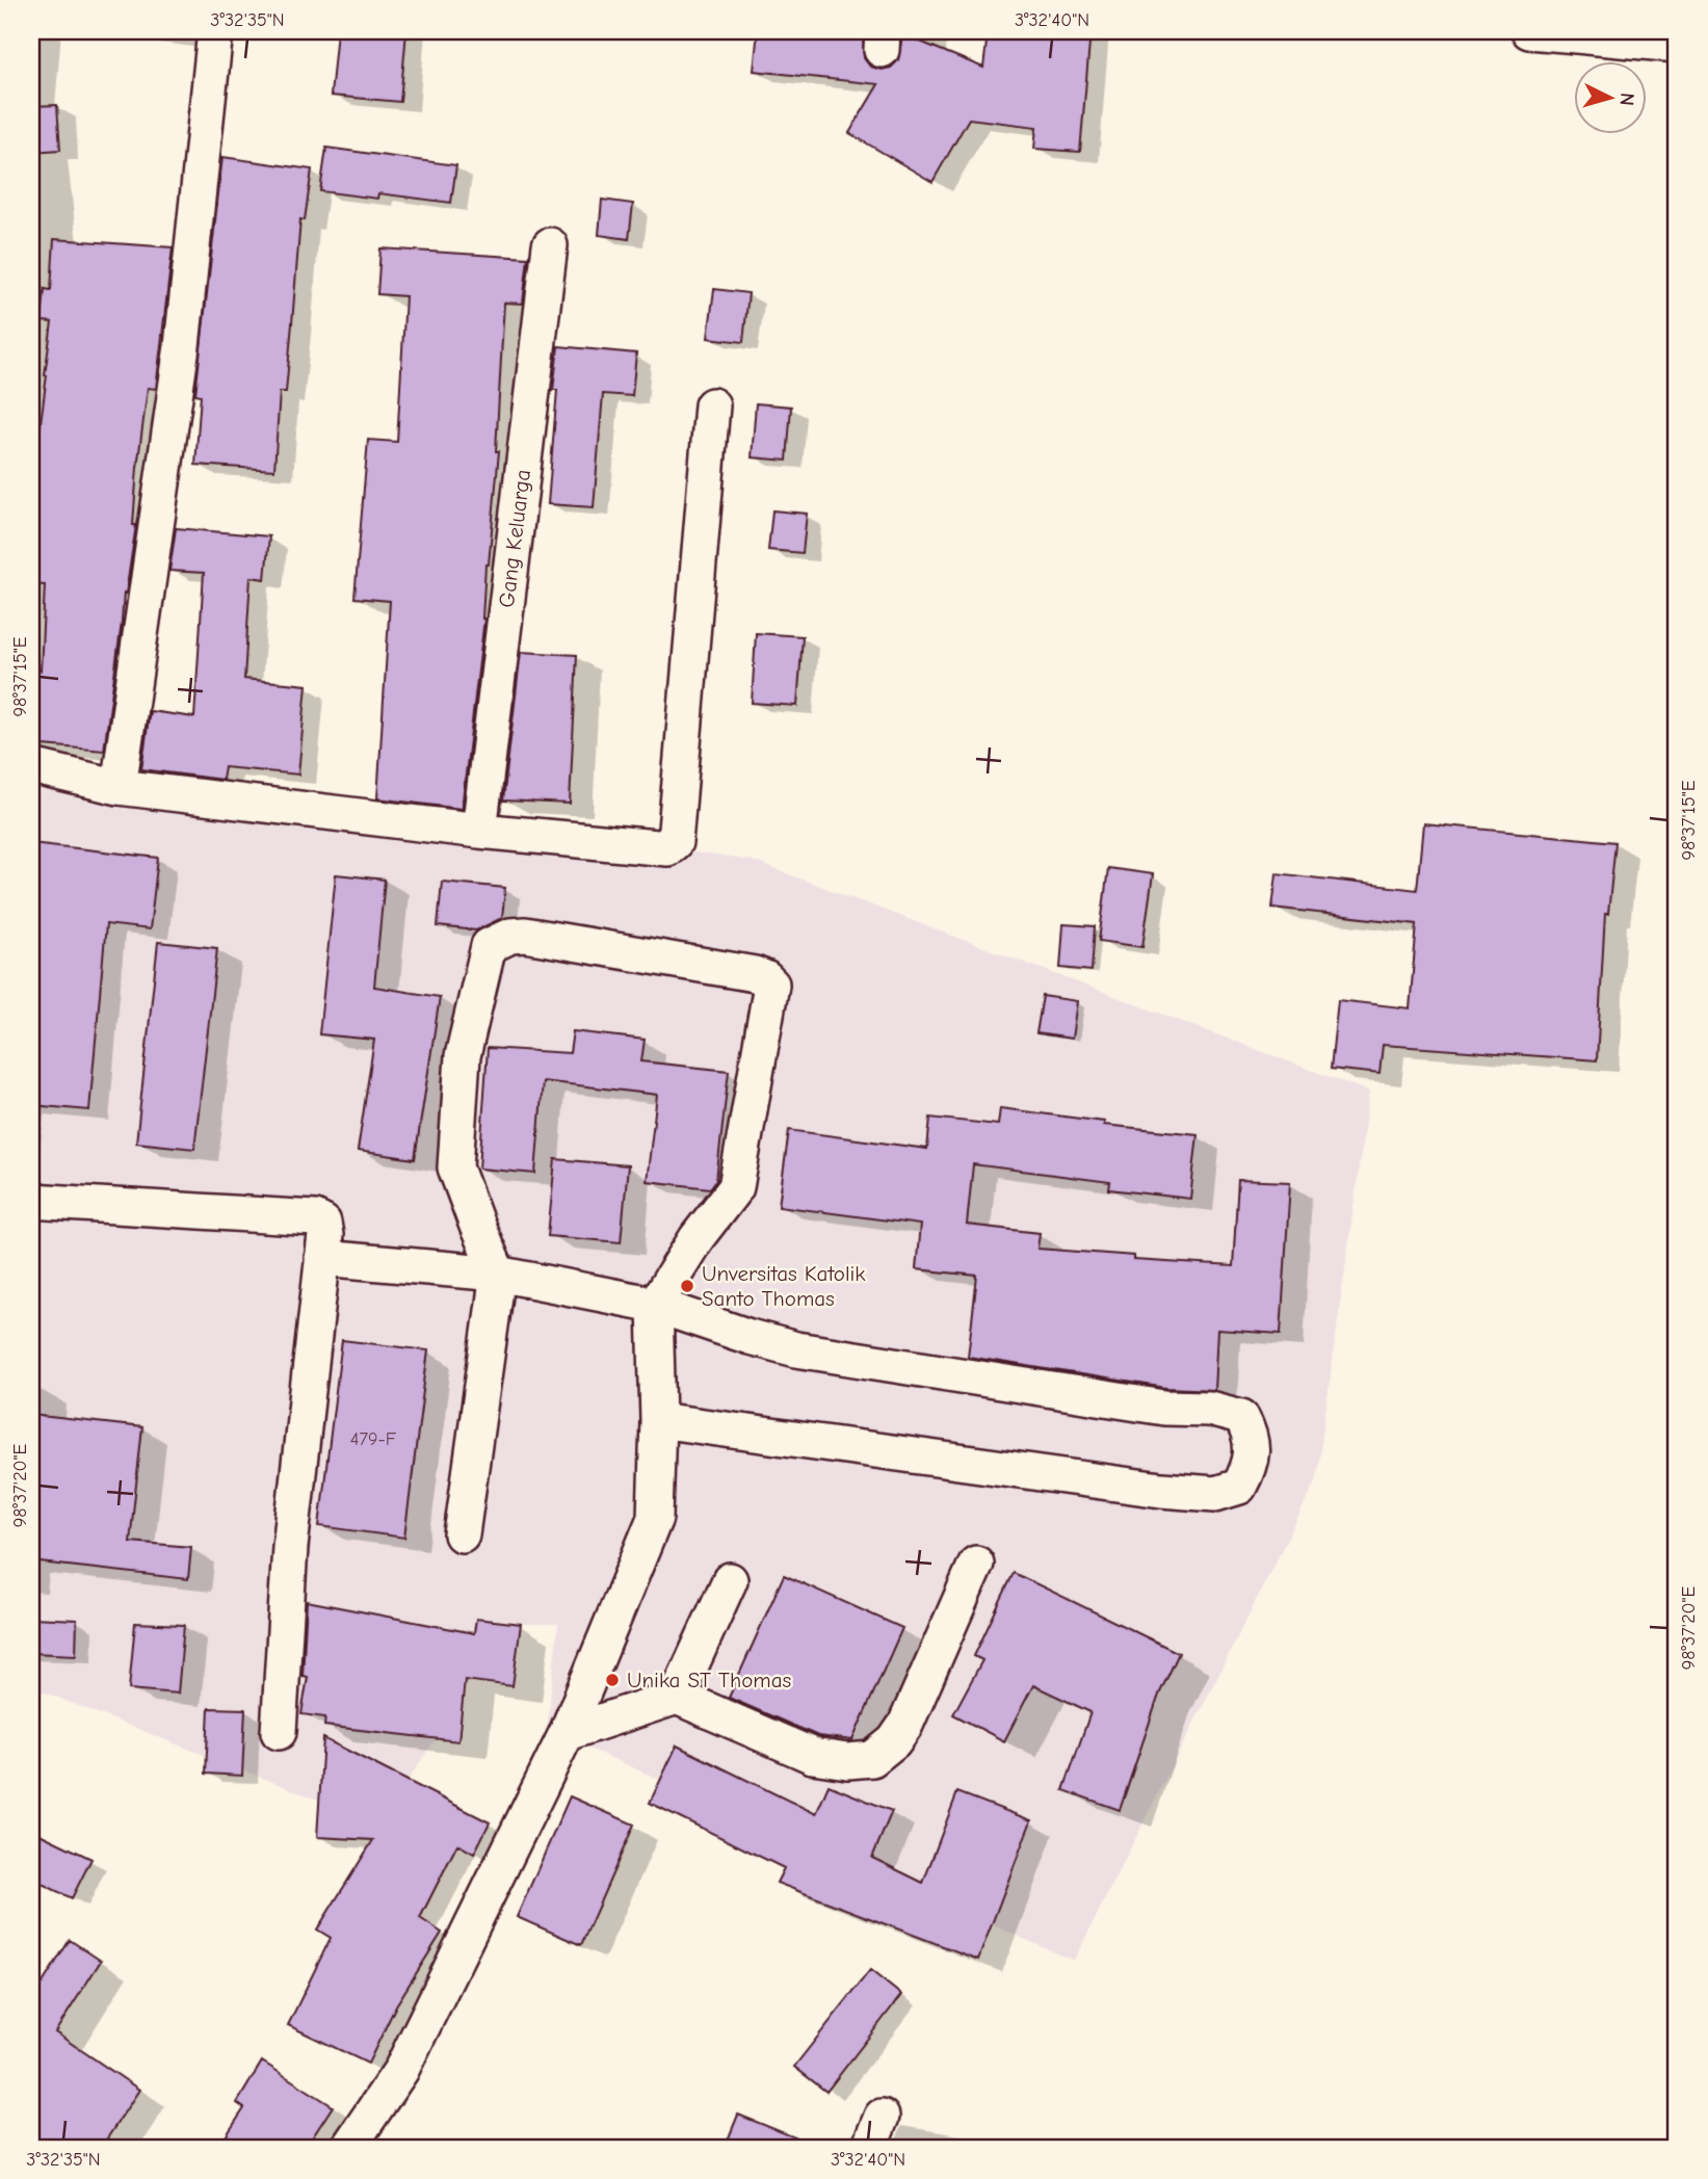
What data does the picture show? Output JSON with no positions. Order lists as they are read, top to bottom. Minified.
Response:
{"streets":{"street":["Gang Keluarga"]},"places":["Unversitas Katolik Santo Thomas","Unika ST Thomas"],"house_numbers":["479-F"],"north":"right","coordinates":["3°32'35\"N","3°32'40\"N","98°37'15\"E","98°37'20\"E"]}
